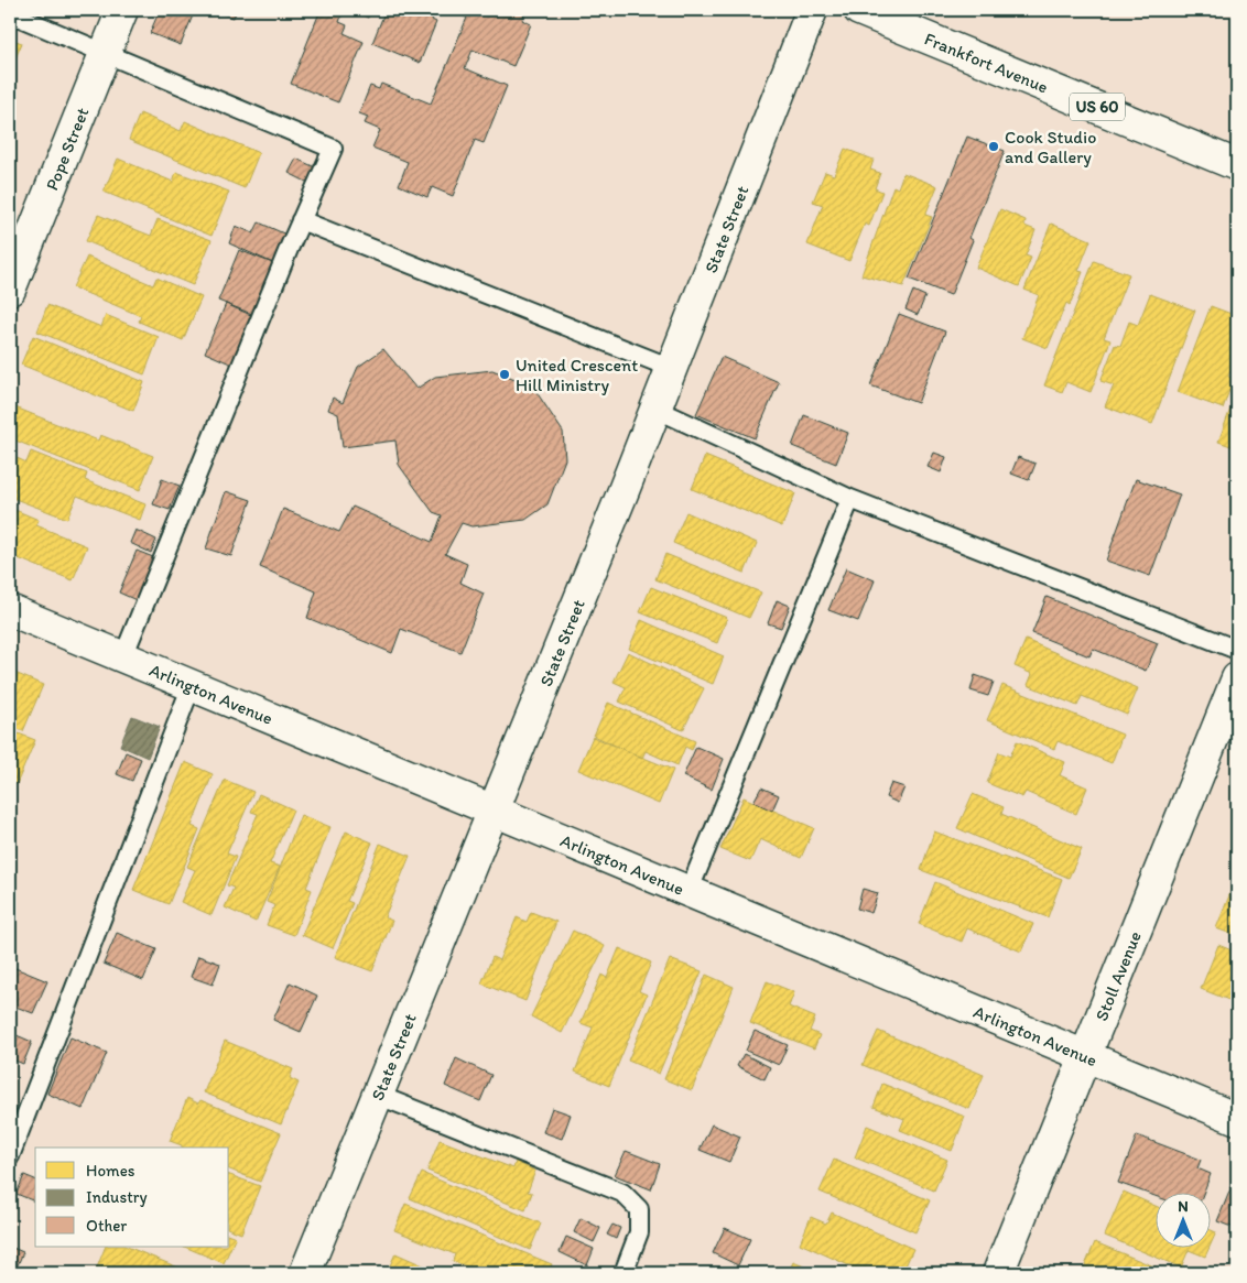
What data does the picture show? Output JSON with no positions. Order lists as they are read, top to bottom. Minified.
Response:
{"streets":{"street":["Frankfort Avenue","US 60","Pope Street","State Street","Arlington Avenue","Stoll Avenue"]},"crossings":[["State Street","Arlington Avenue"],["Arlington Avenue","Stoll Avenue"]],"places":["Cook Studio and Gallery","United Crescent Hill Ministry"],"legend":["Homes","Industry","Other"],"north":"top"}
